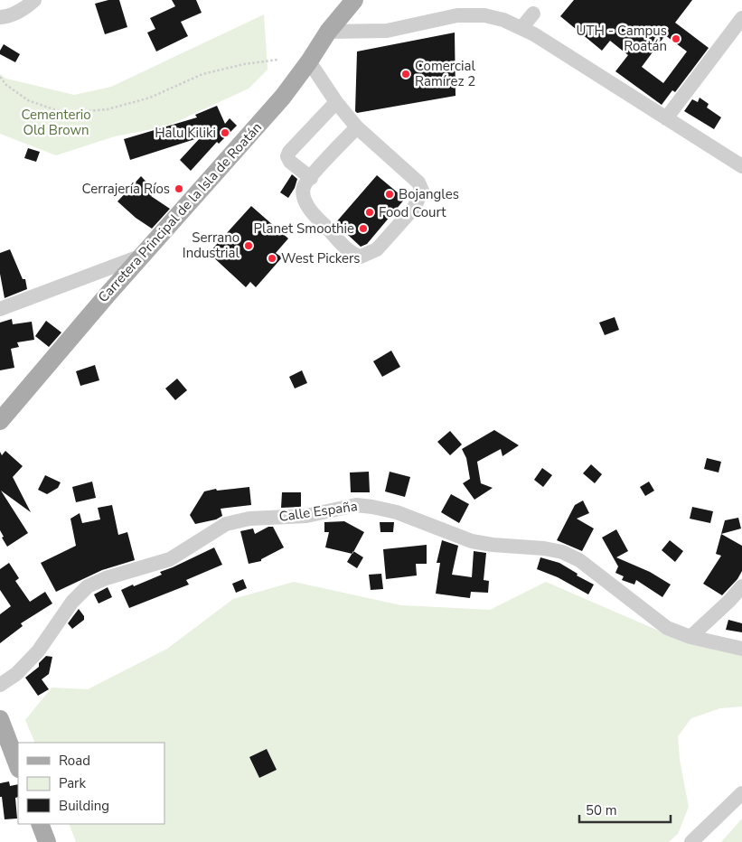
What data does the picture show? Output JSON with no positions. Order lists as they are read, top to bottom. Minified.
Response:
{"streets":{"main road":["Carretera Principal de la Isla de Roatán"],"street":["Calle España"]},"parks":["Cementerio Old Brown"],"places":["UTH - Campus Roatán","Comercial Ramírez 2","Halu Kiliki","Cerrajería Ríos","Bojangles","Food Court","Planet Smoothie","Serrano Industrial","West Pickers"],"legend":["Road","Park","Building"],"scale_bar":"50 m"}
